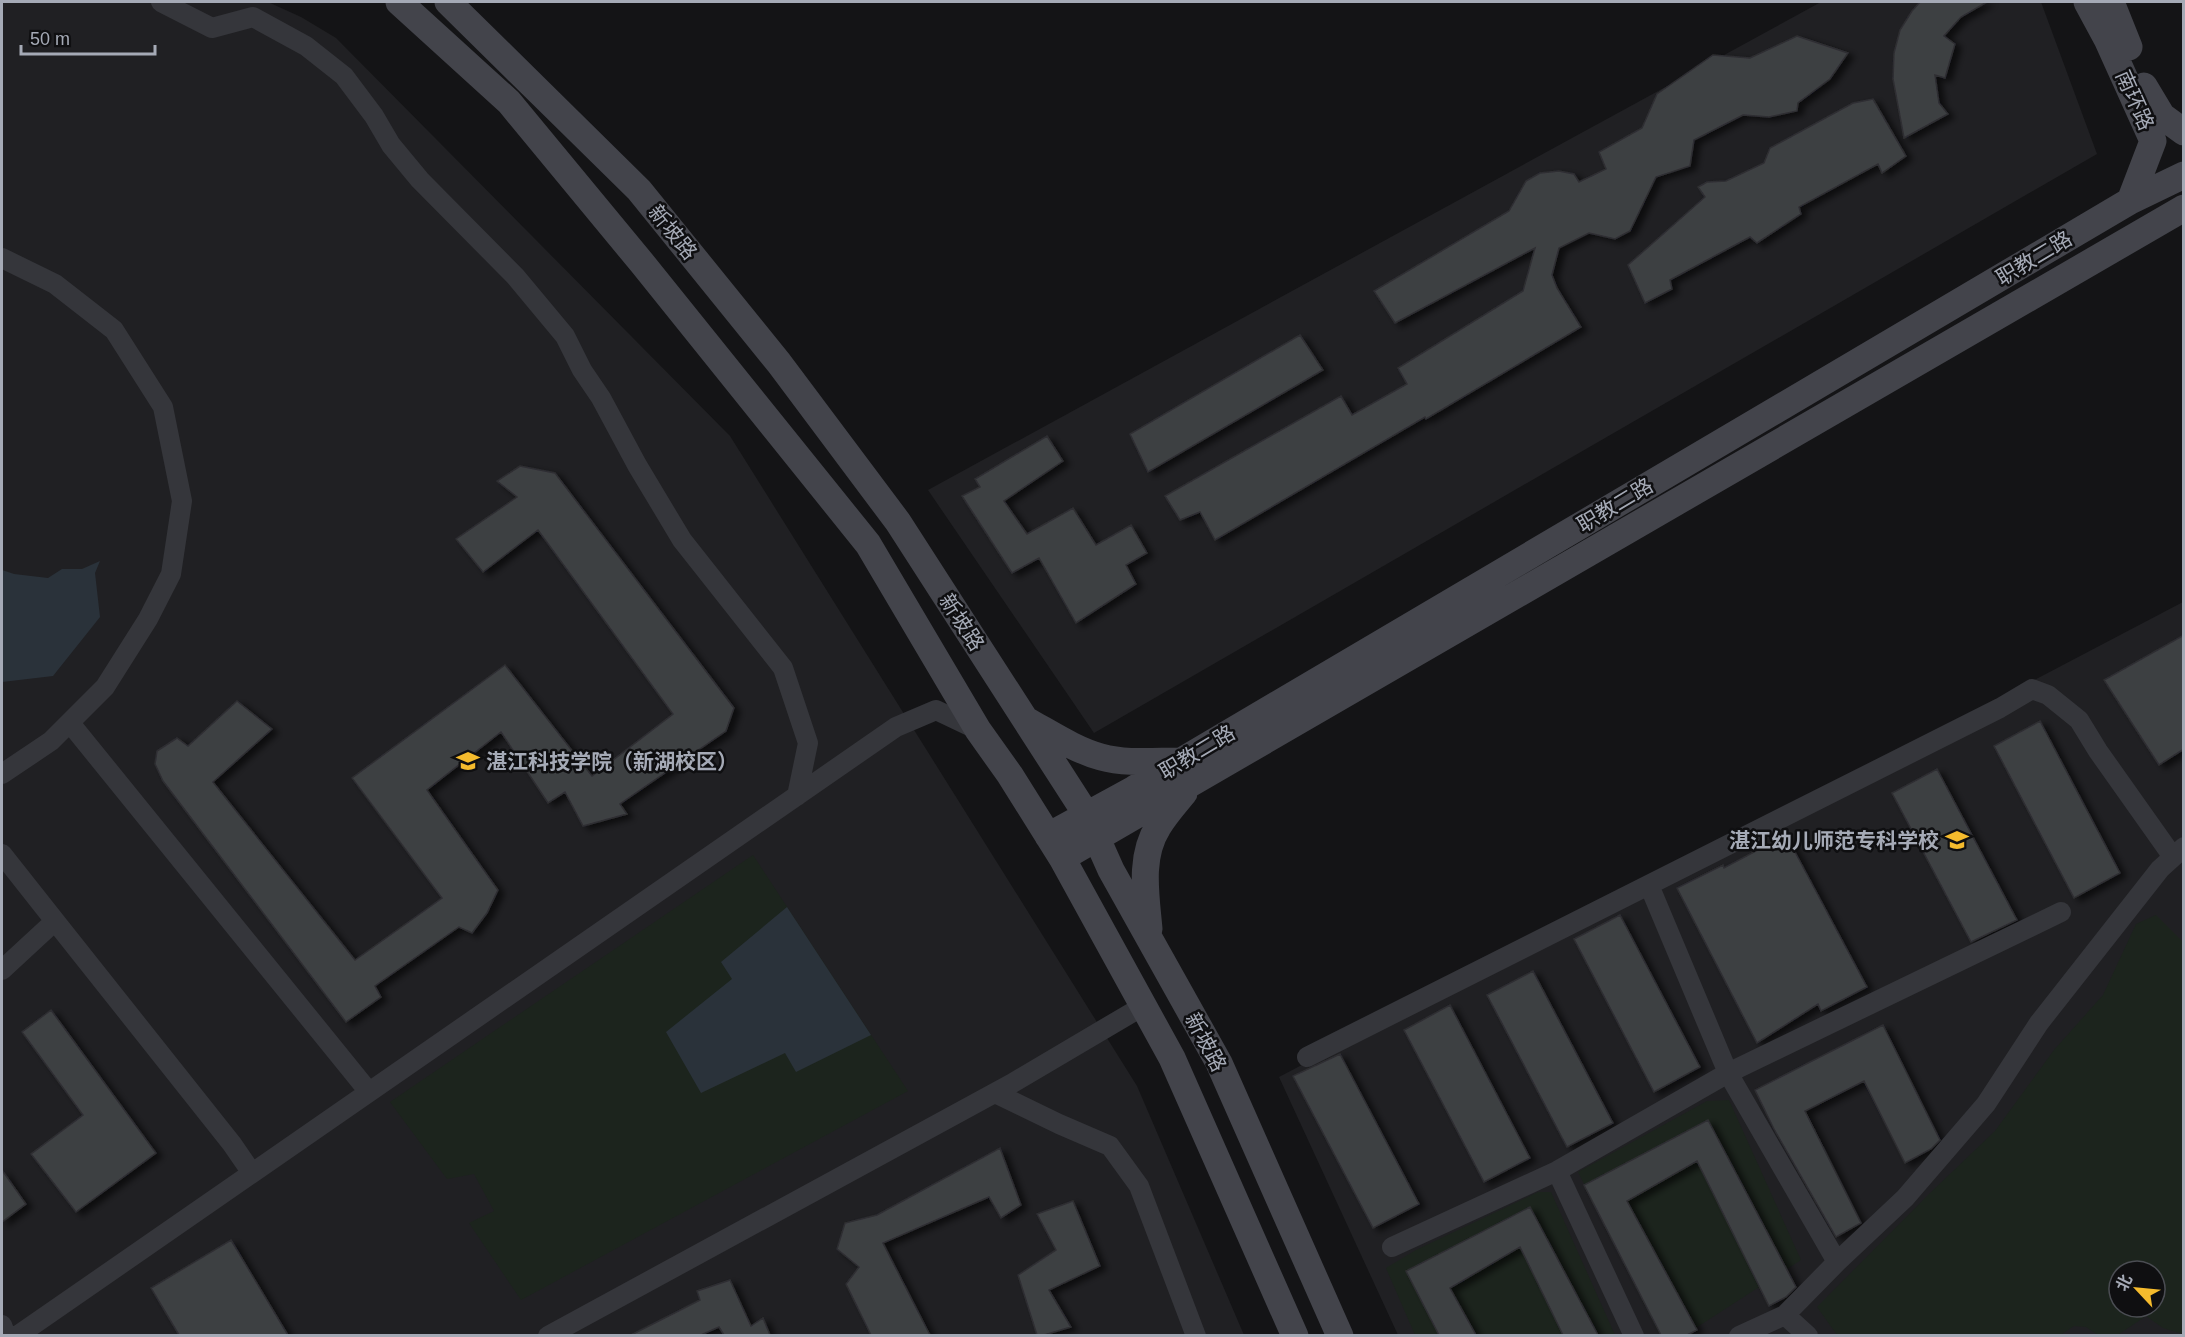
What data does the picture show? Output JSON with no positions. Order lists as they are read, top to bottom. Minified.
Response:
{"streets":{"street":["南环路","新坡路","职教二路"]},"crossings":[["南环路","职教二路"],["新坡路","职教二路"]],"places":{"school or university":["湛江科技学院（新湖校区）","湛江幼儿师范专科学校"]},"scale_bar":"50 m","north":"top left"}
